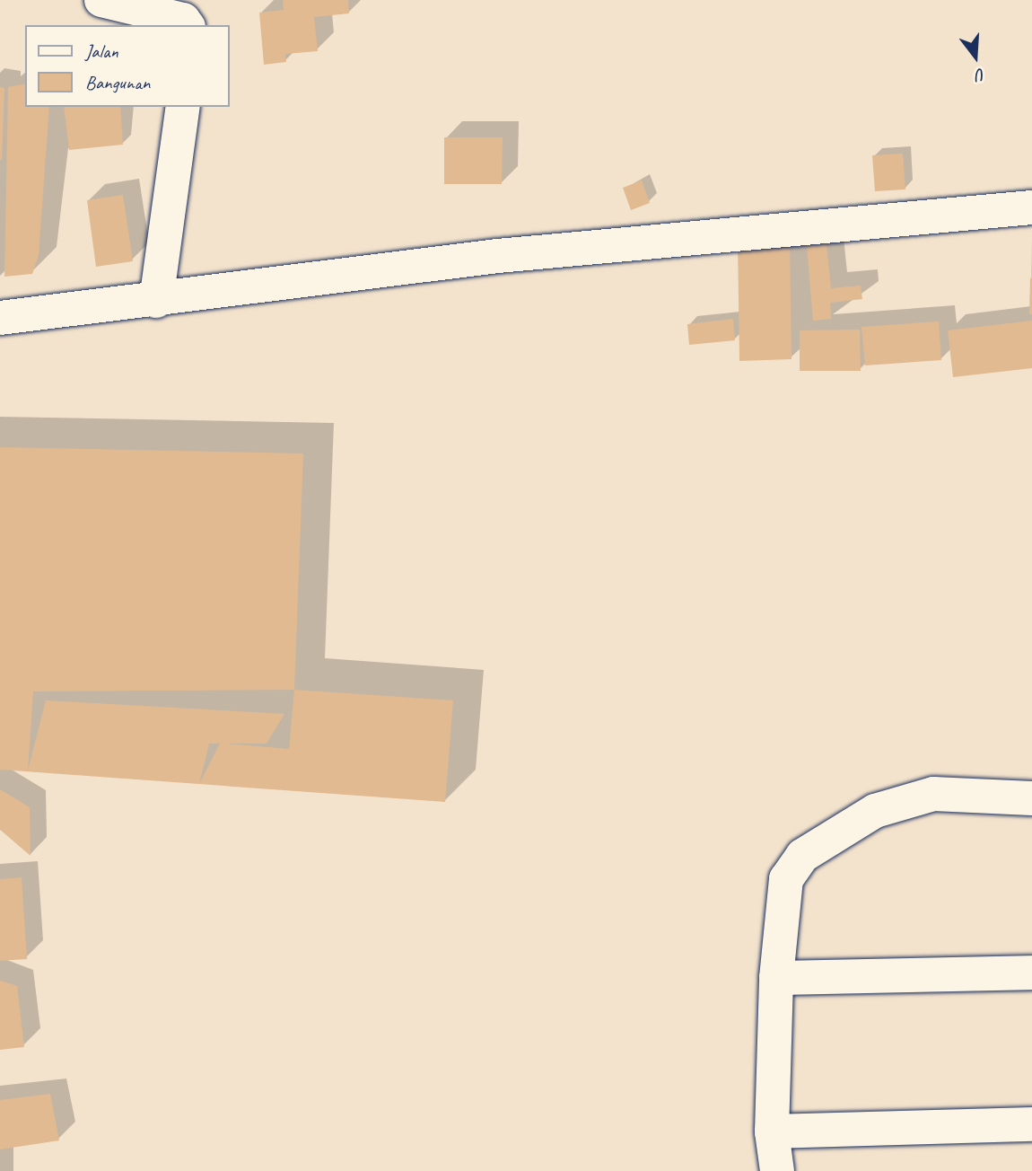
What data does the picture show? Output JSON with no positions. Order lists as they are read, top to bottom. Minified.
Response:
{"legend":["Jalan","Bangunan"],"north":"bottom"}
